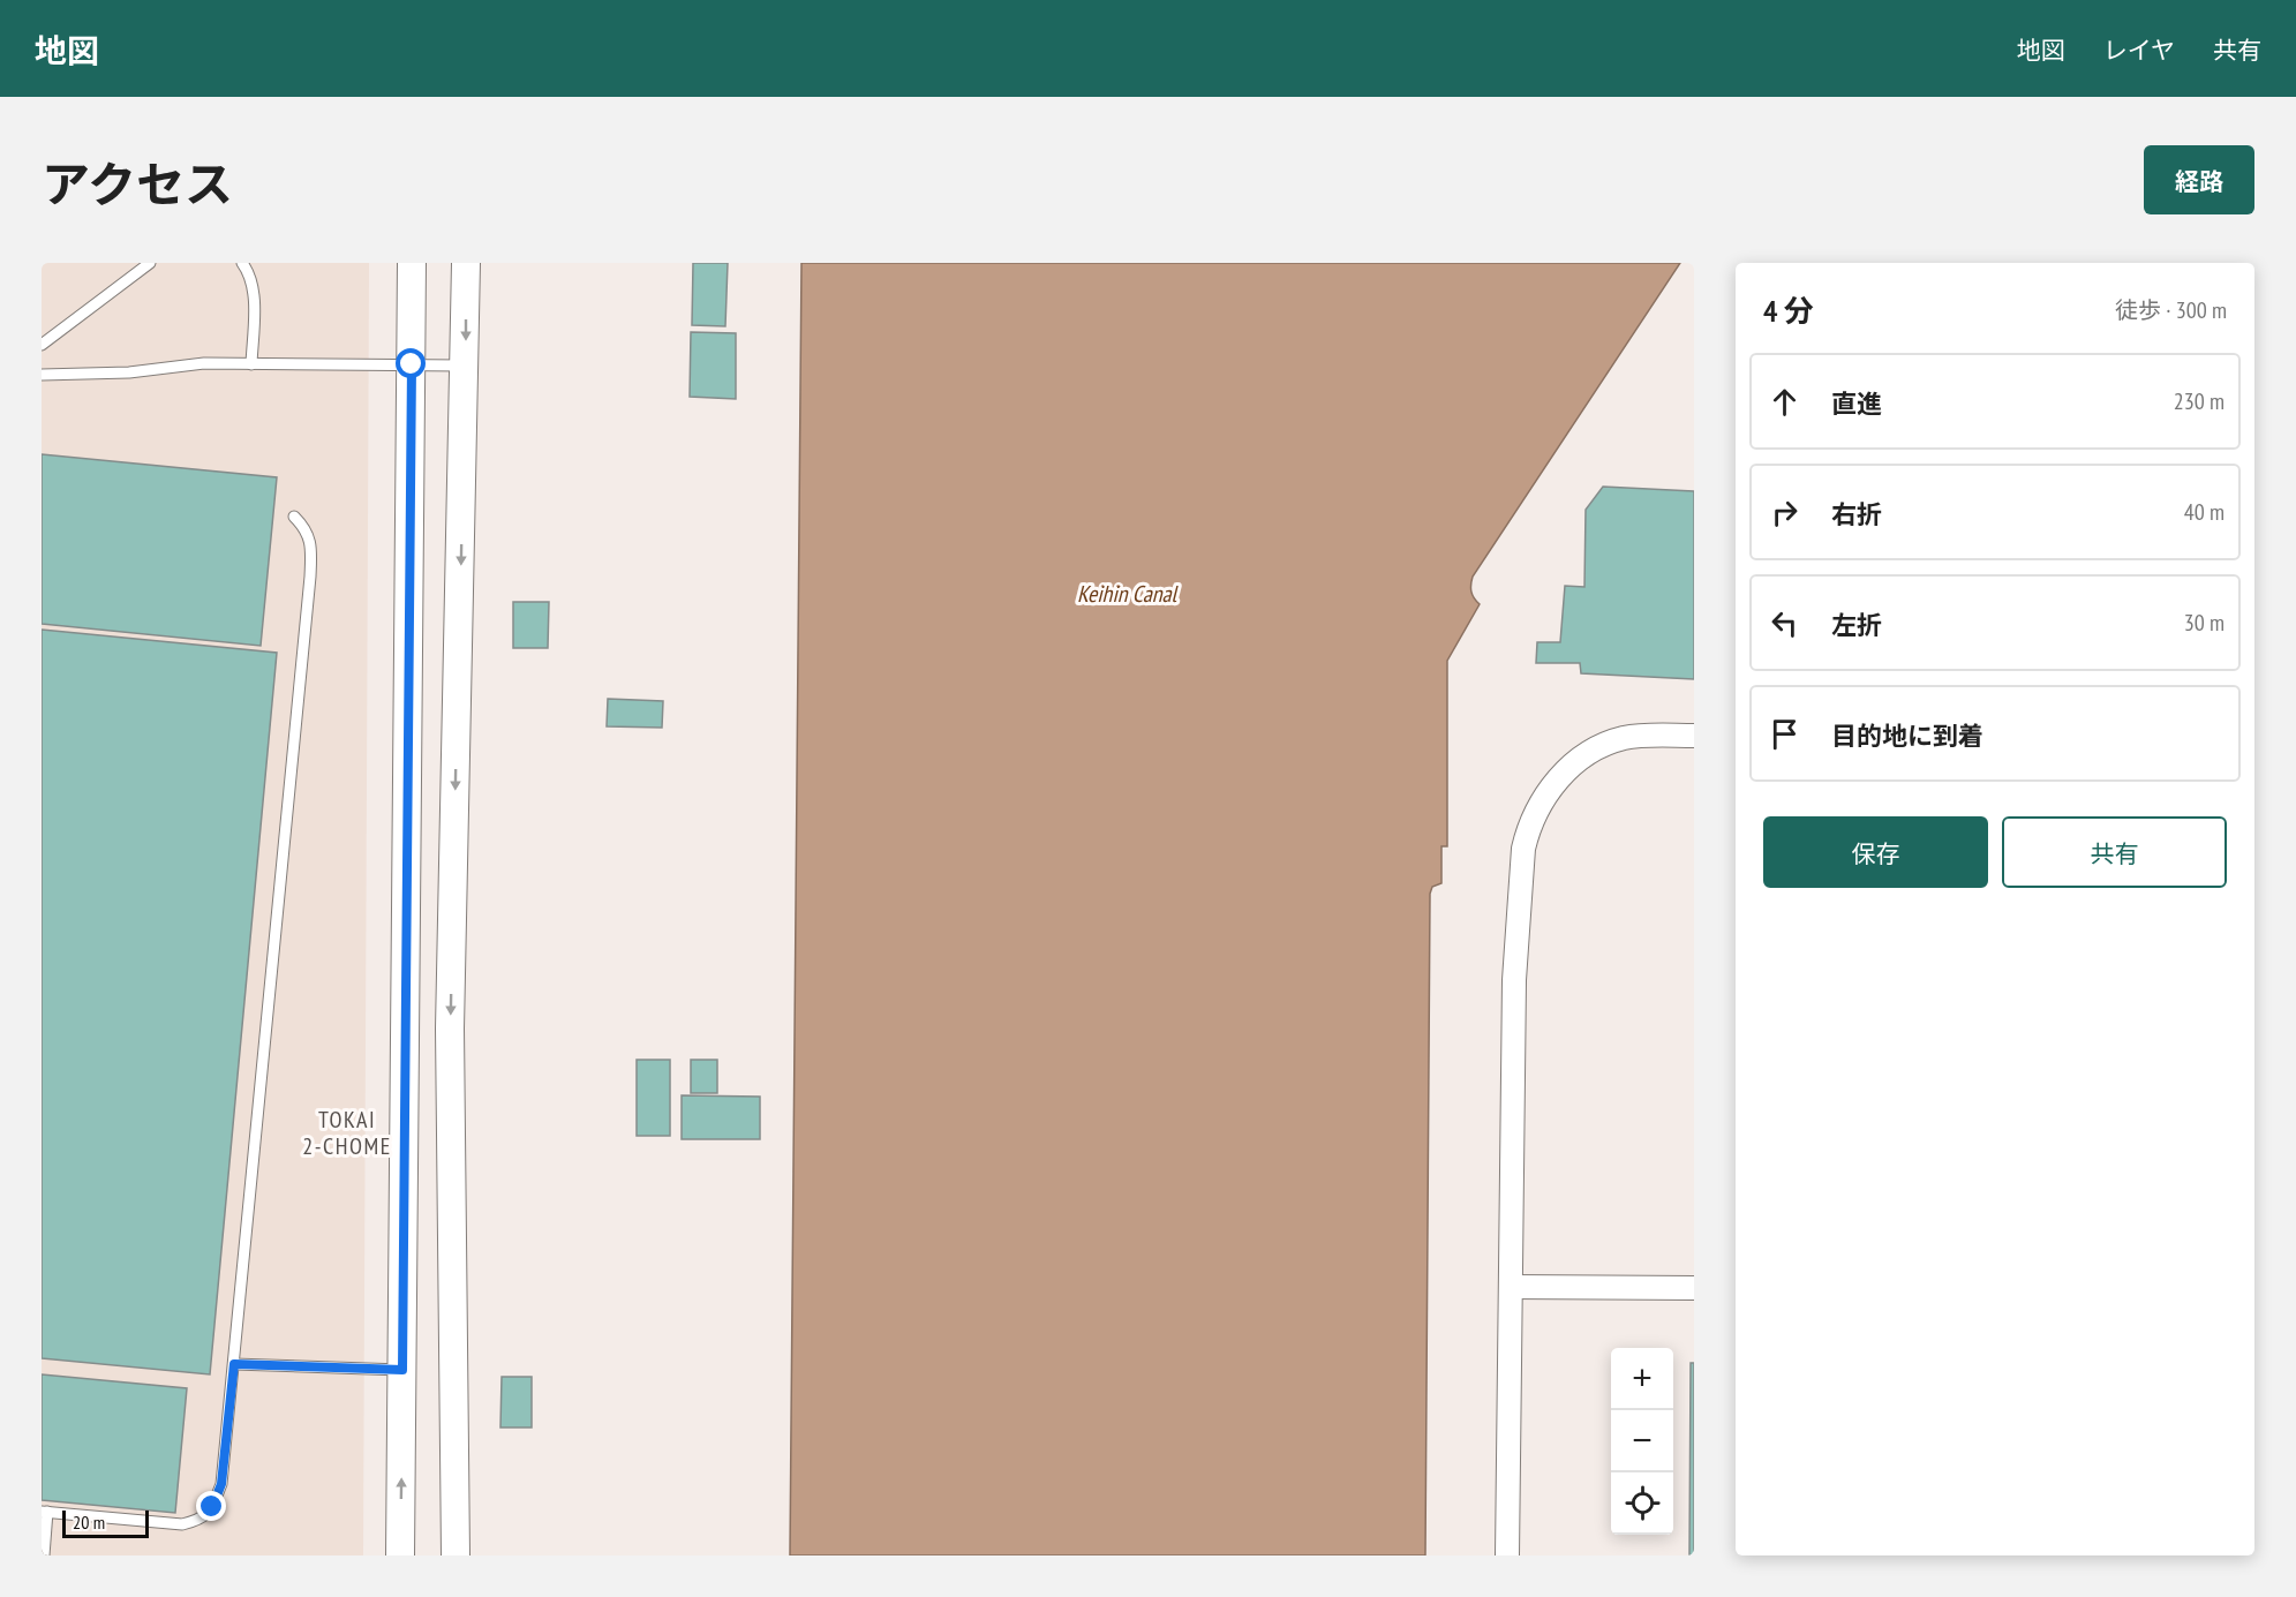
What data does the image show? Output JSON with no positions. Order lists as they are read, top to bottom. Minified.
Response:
{"districts":["TOKAI 2-CHOME"],"water":["Keihin Canal"],"scale_bar":"20 m","page":{"header":"地図","nav":["地図","レイヤ","共有"],"title":"アクセス","buttons":["経路",["保存","共有"]],"heading":["4 分","徒歩 · 300 m"],"list":[["直進","230 m"],["右折","40 m"],["左折","30 m"],"目的地に到着"],"map_buttons":["+","−"],"scale":"20 m"}}
